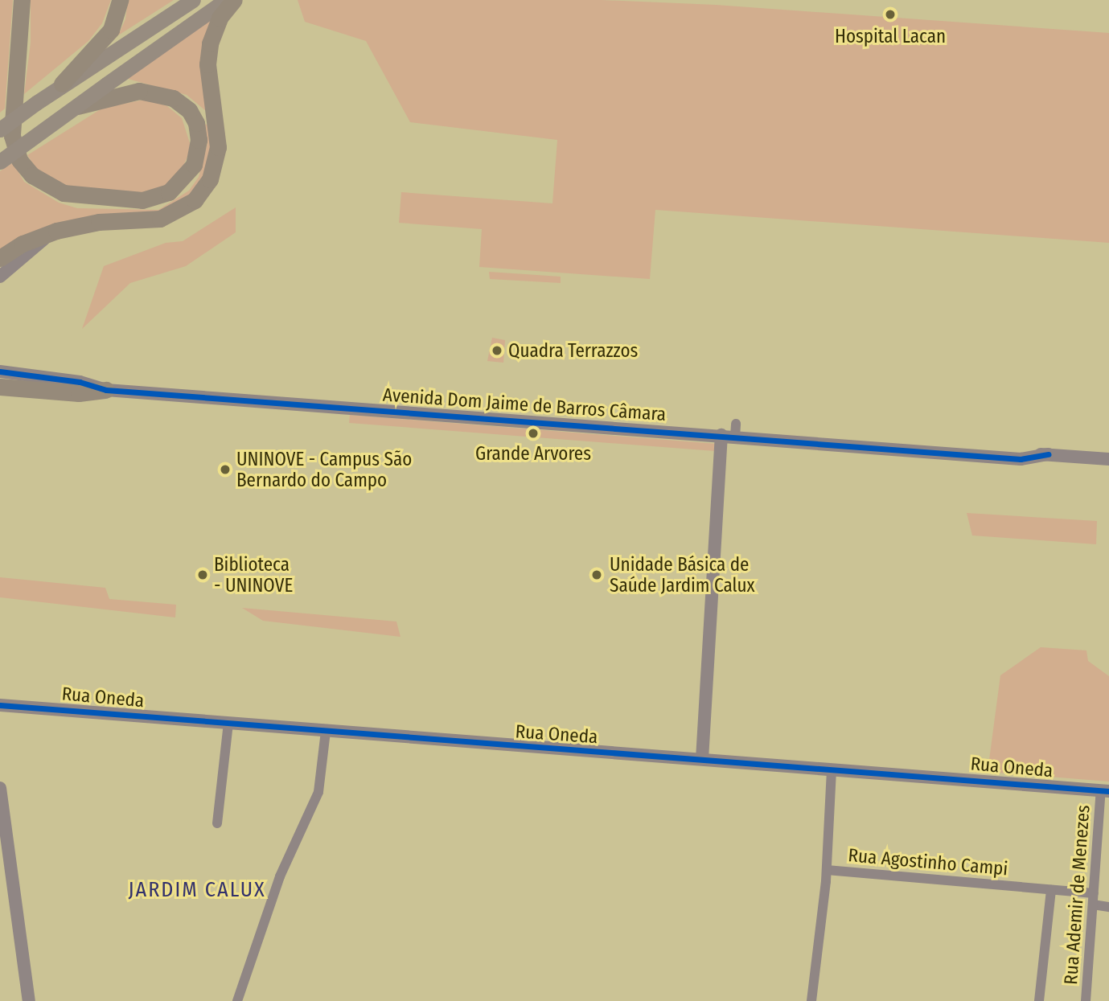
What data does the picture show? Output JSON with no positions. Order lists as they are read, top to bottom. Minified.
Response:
{"streets":{"street":["Avenida Dom Jaime de Barros Câmara","Rua Oneda","Rua Agostinho Campi","Rua Ademir de Menezes"]},"crossings":[["Rua Oneda","Rua Agostinho Campi"],["Rua Oneda","Rua Ademir de Menezes"],["Rua Agostinho Campi","Rua Ademir de Menezes"]],"districts":["JARDIM CALUX"],"places":["Hospital Lacan","Quadra Terrazzos","Grande Arvores","UNINOVE - Campus São Bernardo do Campo","Biblioteca - UNINOVE","Unidade Básica de Saúde Jardim Calux"]}
